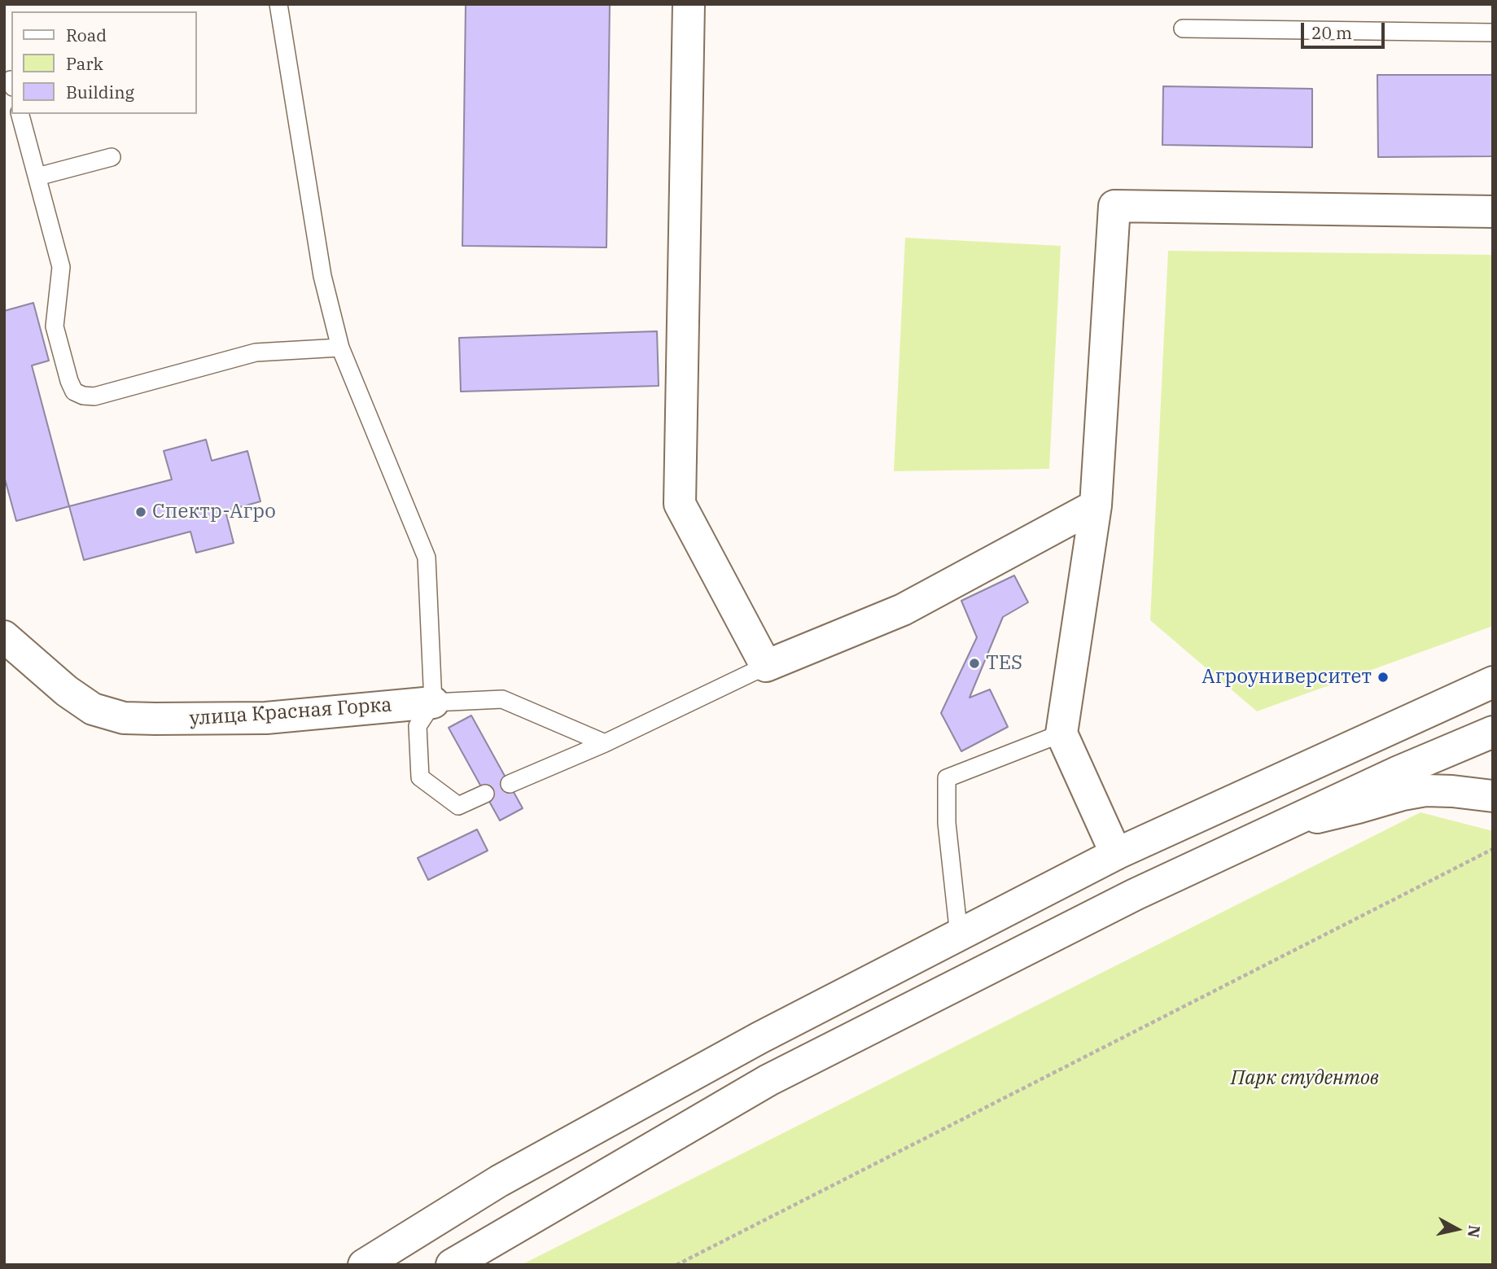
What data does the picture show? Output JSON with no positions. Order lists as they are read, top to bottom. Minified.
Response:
{"streets":{"street":["улица Красная Горка"]},"parks":["Парк студентов"],"places":["Спектр-Агро","TES","Агроуниверситет"],"legend":["Road","Park","Building"],"scale_bar":"20 m","north":"right"}
